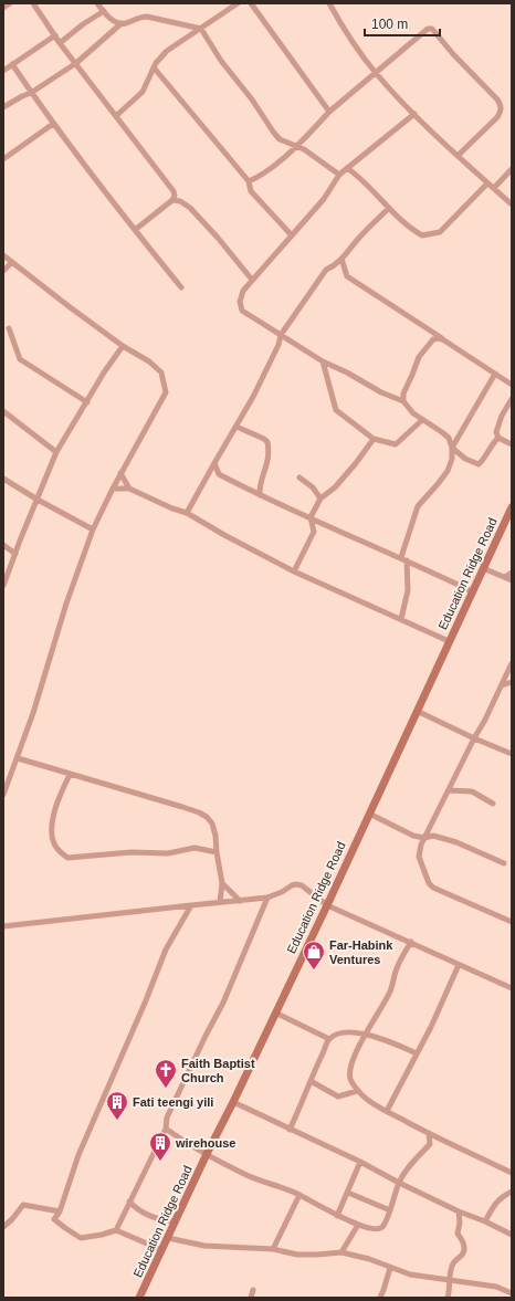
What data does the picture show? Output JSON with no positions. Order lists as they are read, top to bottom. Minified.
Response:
{"streets":{"main road":["Education Ridge Road"]},"places":{"shop":["Far-Habink Ventures"],"church":["Faith Baptist Church"],"building":["Fati teengi yili","wirehouse"]},"scale_bar":"100 m"}
